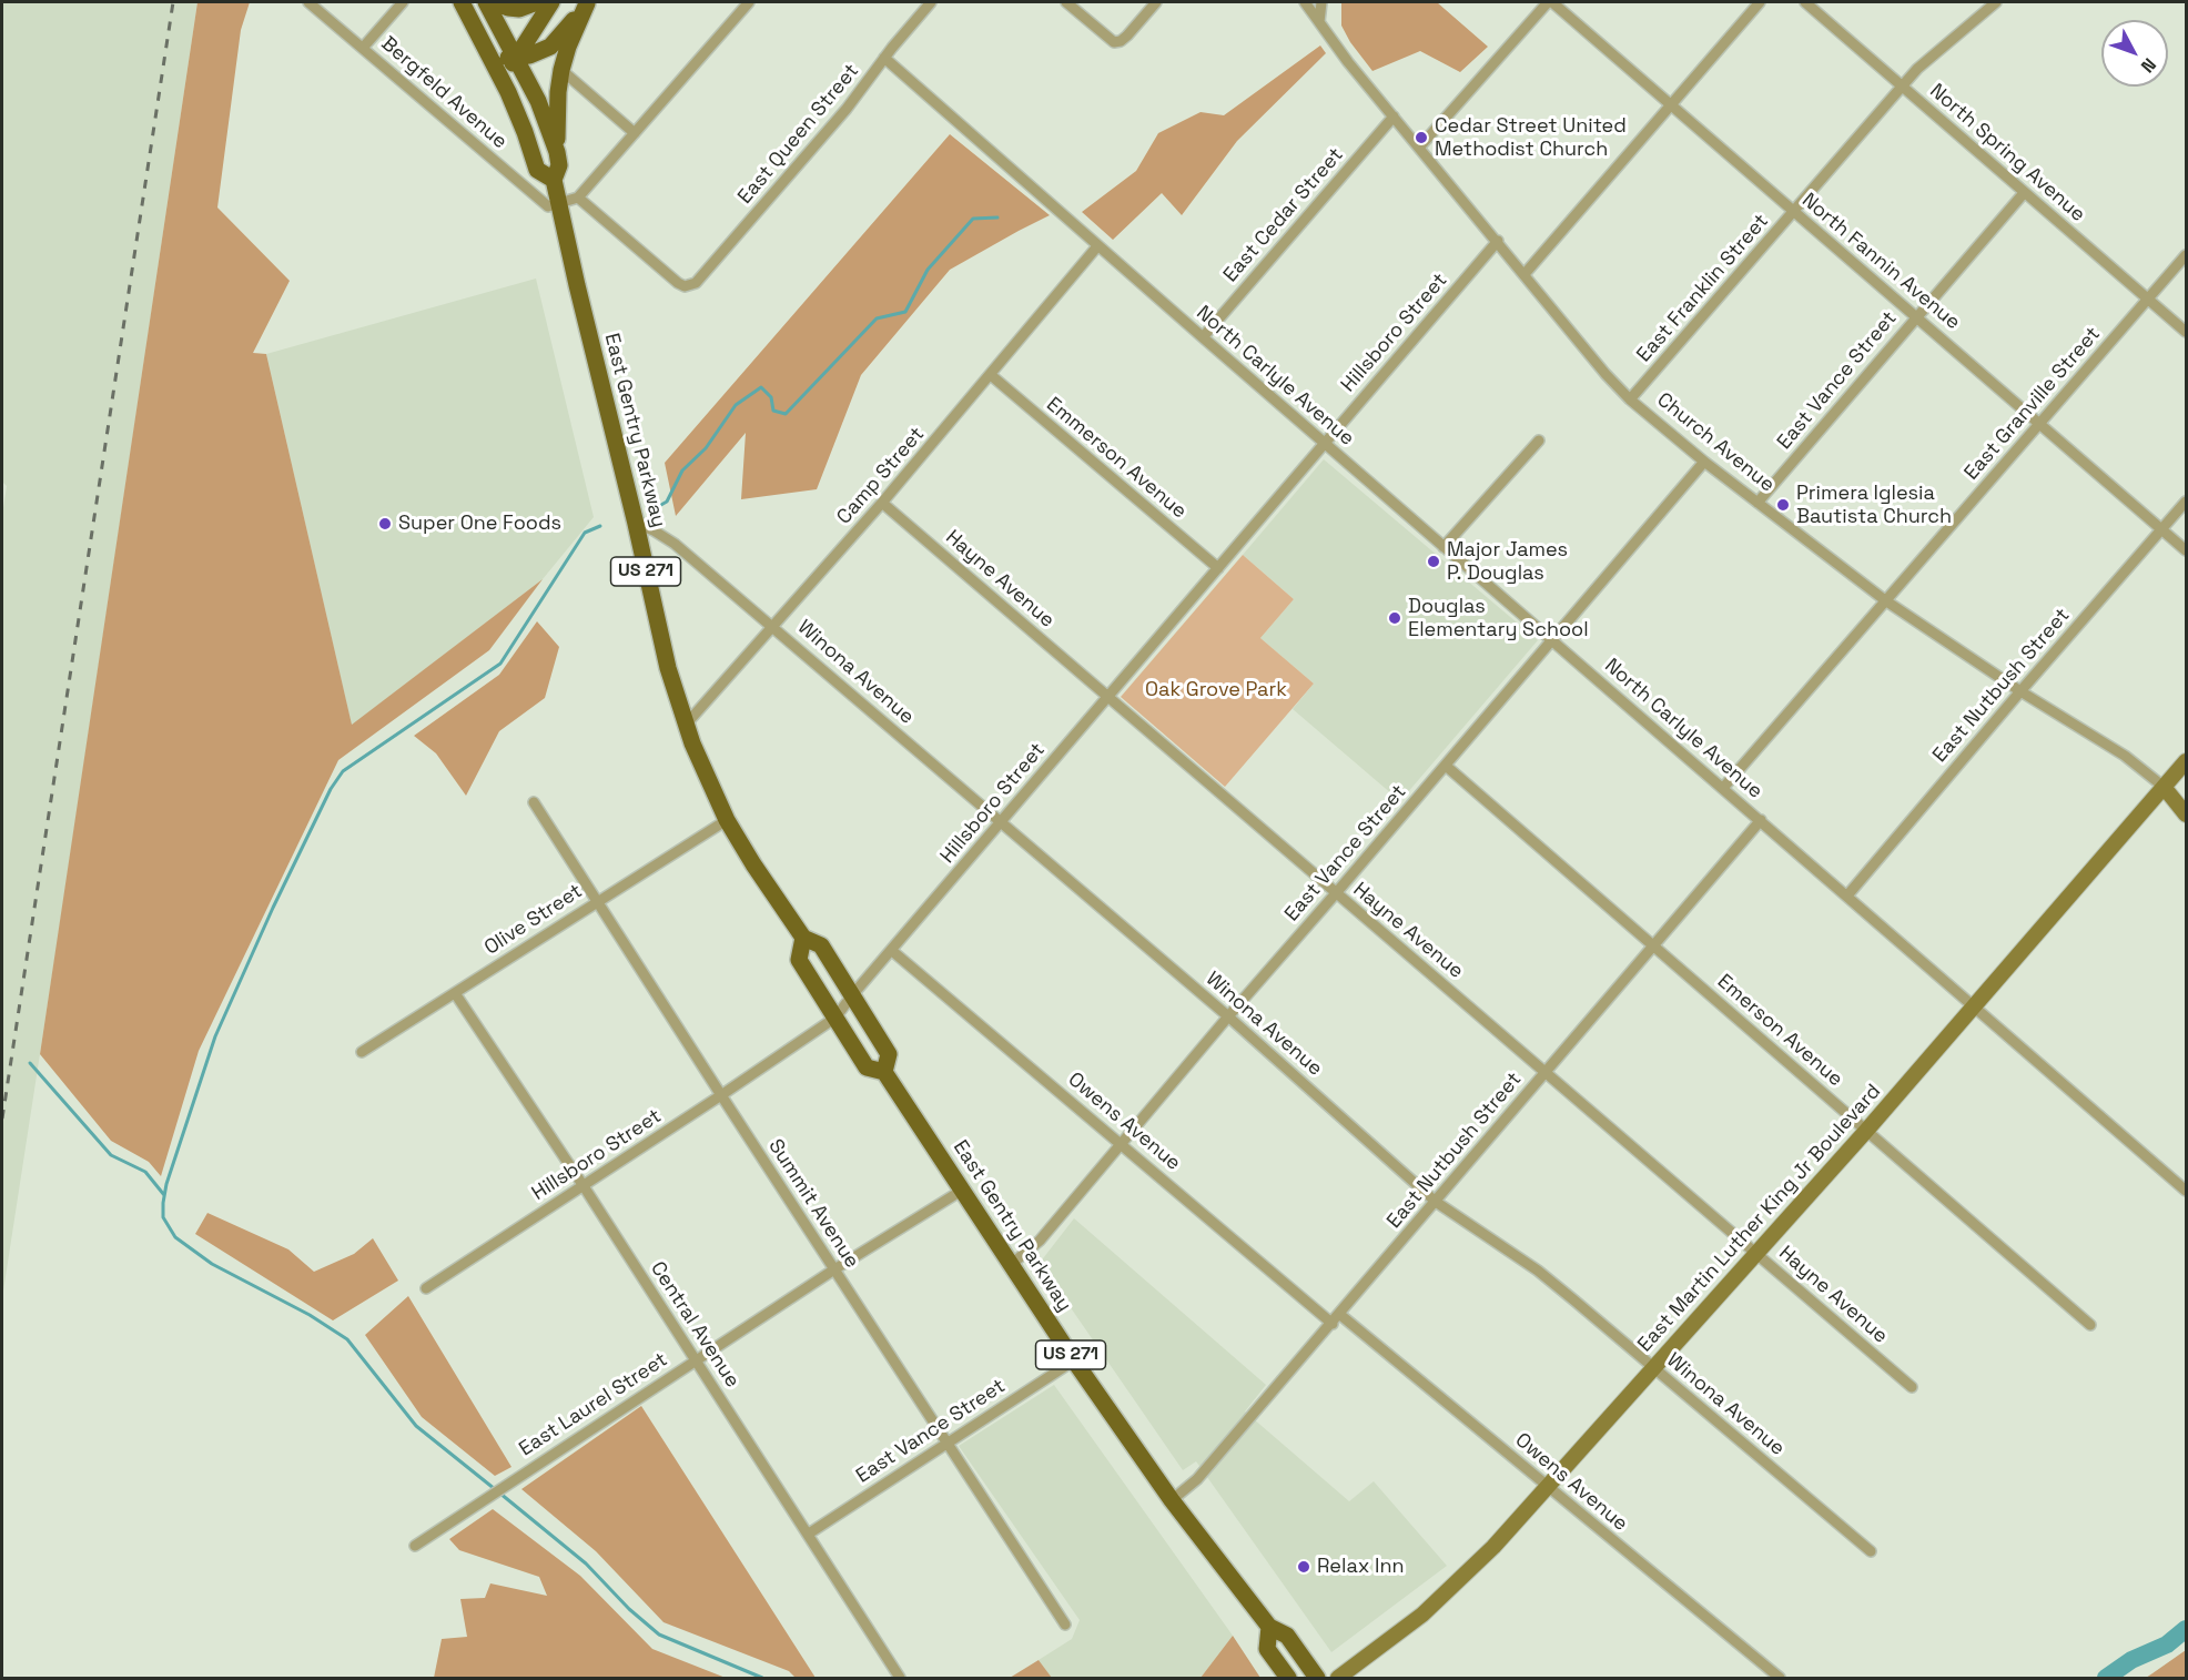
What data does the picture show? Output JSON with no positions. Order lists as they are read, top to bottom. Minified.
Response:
{"streets":{"main road":["East Gentry Parkway","Church Avenue","US 271","East Martin Luther King Jr Boulevard"],"street":["Bergfeld Avenue","East Queen Street","North Spring Avenue","East Cedar Street","North Fannin Avenue","East Franklin Street","Hillsboro Street","North Carlyle Avenue","East Vance Street","East Granville Street","Emmerson Avenue","Camp Street","Hayne Avenue","Winona Avenue","East Nutbush Street","Olive Street","Emerson Avenue","Owens Avenue","Summit Avenue","Central Avenue","East Laurel Street"]},"crossings":[["Bergfeld Avenue","East Gentry Parkway"],["East Queen Street","North Carlyle Avenue"],["North Spring Avenue","East Franklin Street"],["North Spring Avenue","East Vance Street"],["North Spring Avenue","East Granville Street"],["East Cedar Street","North Carlyle Avenue"],["East Cedar Street","Church Avenue"],["North Fannin Avenue","East Franklin Street"],["North Fannin Avenue","East Vance Street"],["North Fannin Avenue","East Granville Street"],["North Fannin Avenue","East Nutbush Street"],["East Franklin Street","Church Avenue"],["Hillsboro Street","North Carlyle Avenue"],["Hillsboro Street","East Gentry Parkway"],["Hillsboro Street","Church Avenue"],["Hillsboro Street","Emmerson Avenue"],["Hillsboro Street","Hayne Avenue"],["Hillsboro Street","Winona Avenue"],["Hillsboro Street","Owens Avenue"],["Hillsboro Street","Summit Avenue"],["Hillsboro Street","Central Avenue"],["North Carlyle Avenue","East Vance Street"],["North Carlyle Avenue","East Granville Street"],["North Carlyle Avenue","Camp Street"],["North Carlyle Avenue","East Nutbush Street"],["North Carlyle Avenue","East Martin Luther King Jr Boulevard"],["East Vance Street","East Gentry Parkway"],["East Vance Street","Church Avenue"],["East Vance Street","Hayne Avenue"],["East Vance Street","Winona Avenue"],["East Vance Street","Emerson Avenue"],["East Vance Street","Owens Avenue"],["East Vance Street","Summit Avenue"],["East Vance Street","Central Avenue"],["East Granville Street","Church Avenue"],["East Gentry Parkway","Camp Street"],["East Gentry Parkway","US 271"],["East Gentry Parkway","Winona Avenue"],["East Gentry Parkway","East Nutbush Street"],["East Gentry Parkway","Olive Street"],["East Gentry Parkway","East Laurel Street"],["Church Avenue","East Nutbush Street"],["Church Avenue","East Martin Luther King Jr Boulevard"],["Emmerson Avenue","Camp Street"],["Camp Street","Hayne Avenue"],["Camp Street","Winona Avenue"],["Hayne Avenue","East Nutbush Street"],["Hayne Avenue","East Martin Luther King Jr Boulevard"],["Winona Avenue","East Nutbush Street"],["Winona Avenue","East Martin Luther King Jr Boulevard"],["East Nutbush Street","Emerson Avenue"],["East Nutbush Street","Owens Avenue"],["Olive Street","Summit Avenue"],["Olive Street","Central Avenue"],["Emerson Avenue","East Martin Luther King Jr Boulevard"],["Owens Avenue","East Martin Luther King Jr Boulevard"],["Summit Avenue","East Laurel Street"],["Central Avenue","East Laurel Street"]],"parks":["Oak Grove Park"],"places":["Cedar Street United Methodist Church","Primera Iglesia Bautista Church","Super One Foods","Major James P. Douglas","Douglas Elementary School","Relax Inn"],"north":"bottom right"}
